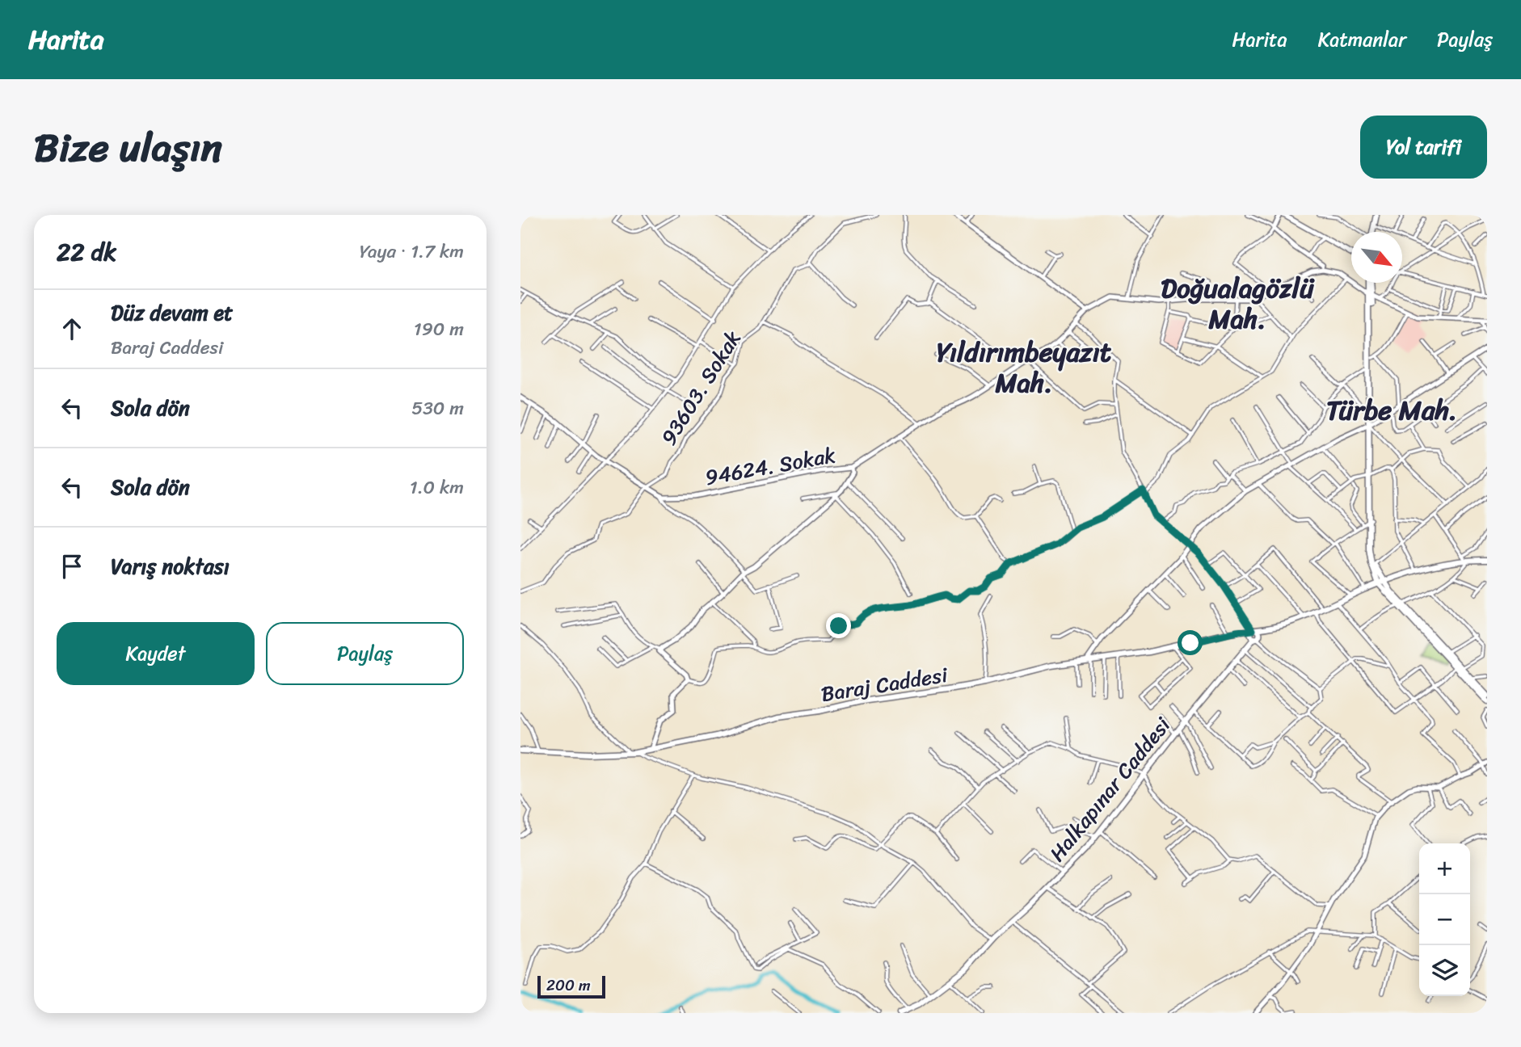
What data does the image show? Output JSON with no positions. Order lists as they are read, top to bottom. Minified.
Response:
{"streets":{"main road":["Baraj Caddesi","Halkapınar Caddesi"],"street":["93603. Sokak","94624. Sokak"]},"crossings":[["93603. Sokak","94624. Sokak"],["Baraj Caddesi","Halkapınar Caddesi"]],"districts":["Doğualagözlü Mah.","Yıldırımbeyazıt Mah.","Türbe Mah."],"scale_bar":"200 m","north":"bottom right","page":{"header":"Harita","nav":["Harita","Katmanlar","Paylaş"],"title":"Bize ulaşın","buttons":["Yol tarifi",["Kaydet","Paylaş"]],"heading":["22 dk","Yaya · 1.7 km"],"list":[["Düz devam et","Baraj Caddesi","190 m"],["Sola dön","530 m"],["Sola dön","1.0 km"],"Varış noktası"],"map_buttons":["+","−"],"scale":"200 m"}}
